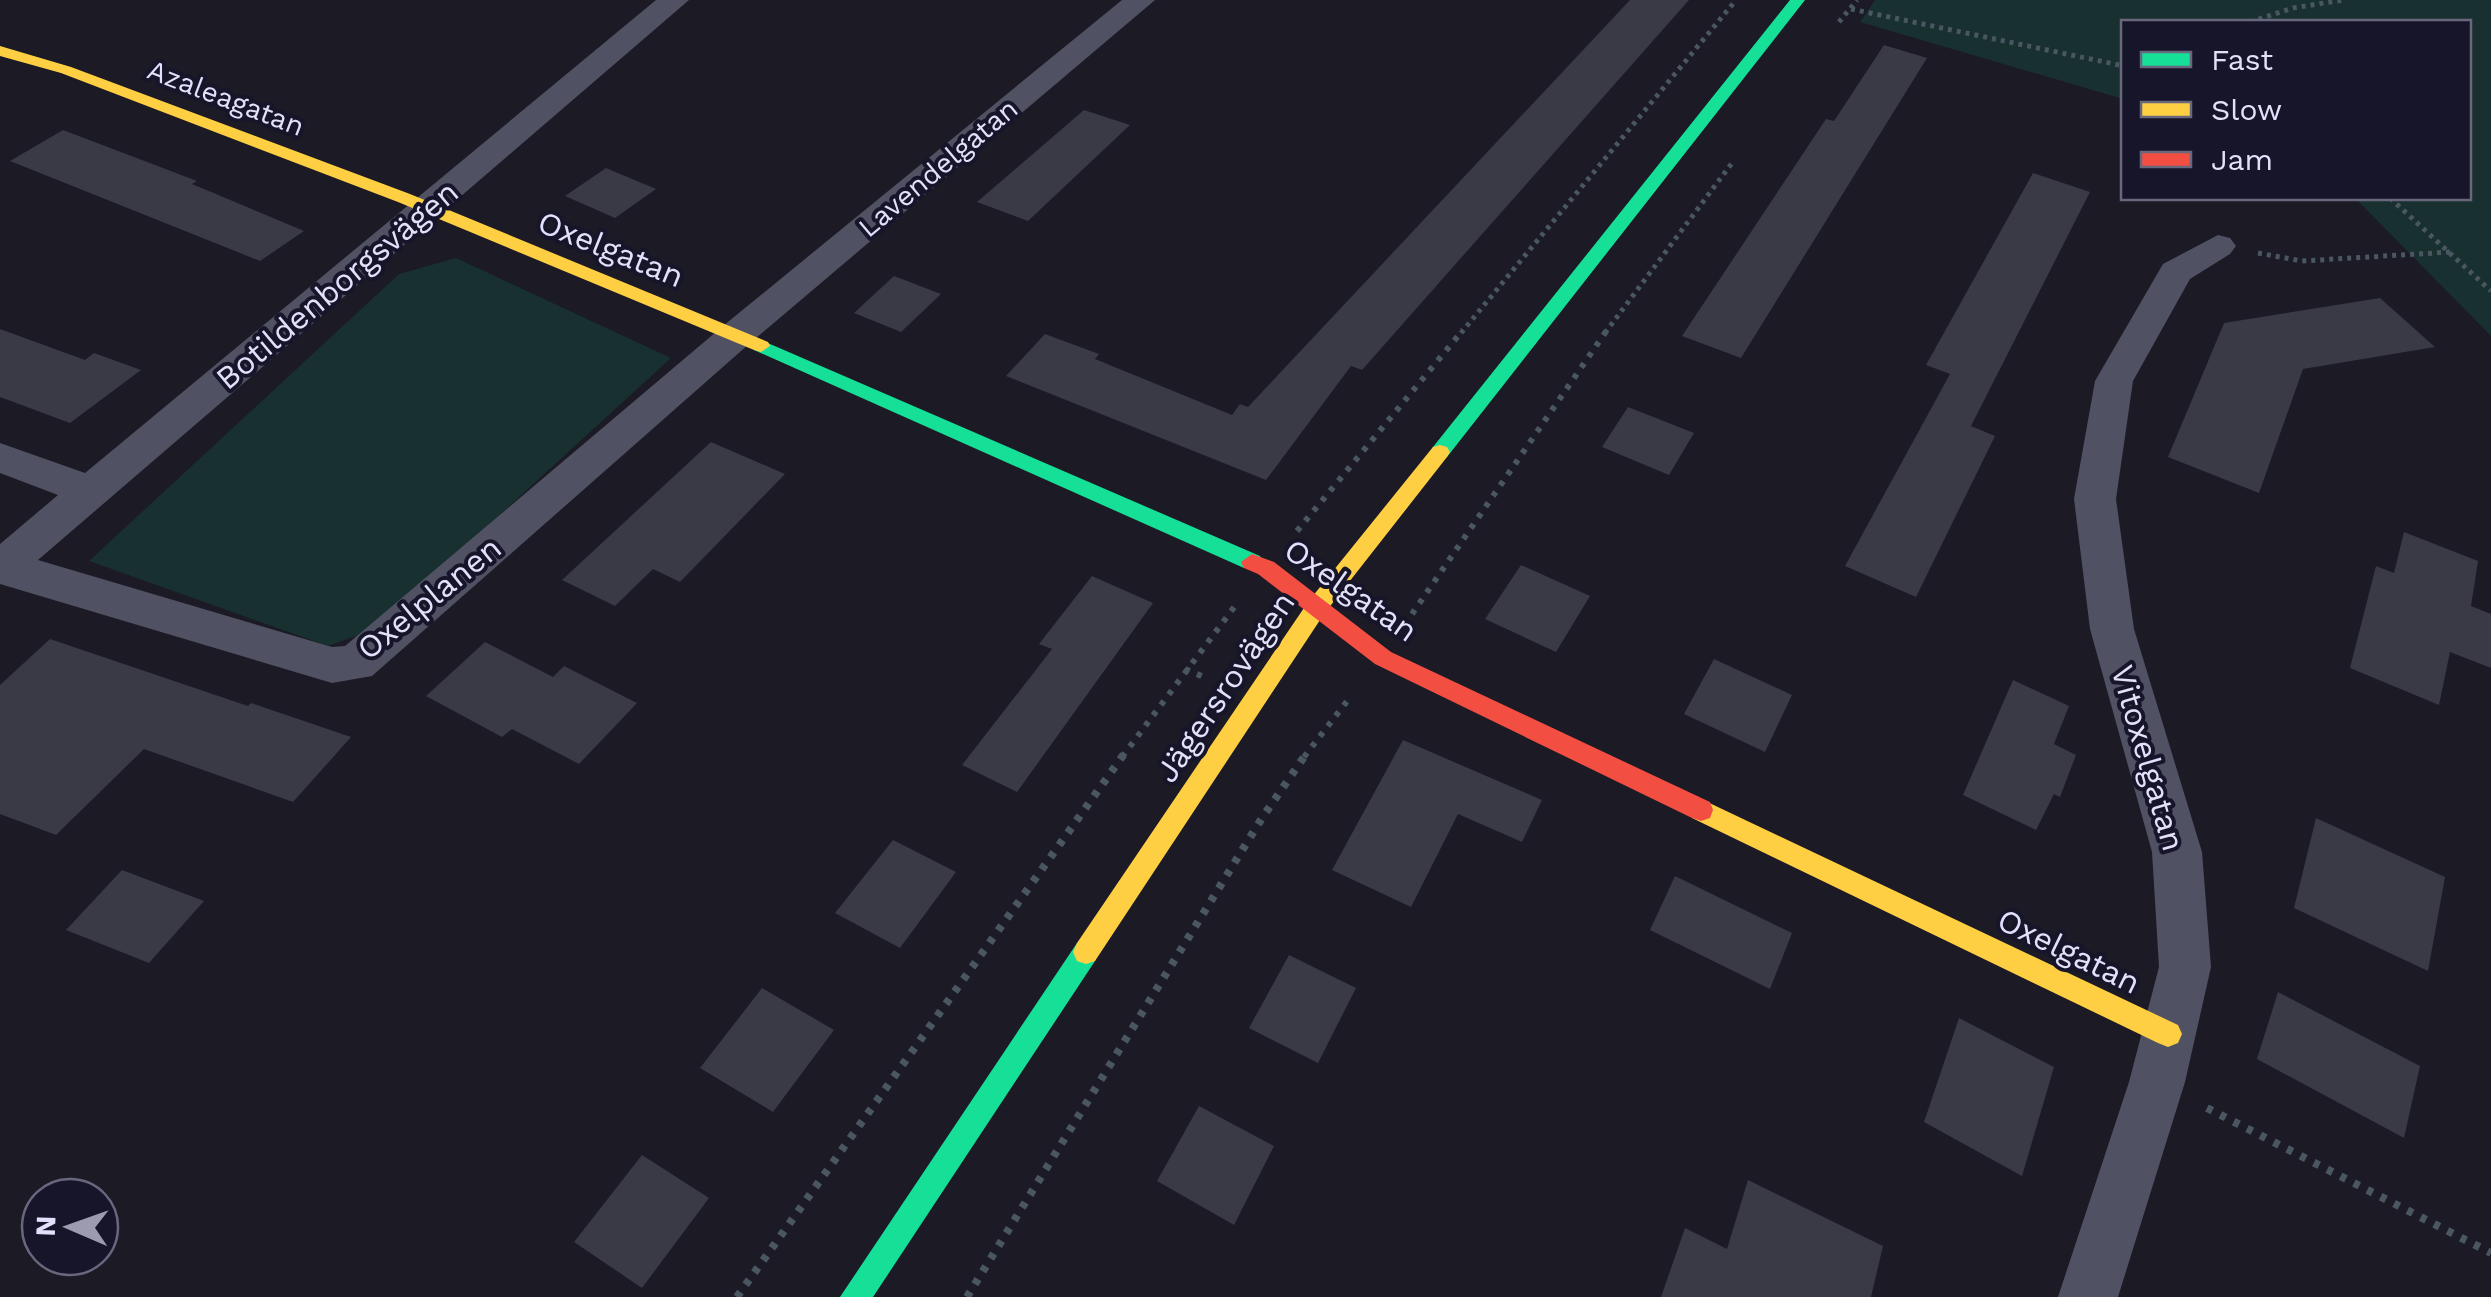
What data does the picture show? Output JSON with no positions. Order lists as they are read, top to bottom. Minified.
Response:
{"streets":{"street":["Azaleagatan","Lavendelgatan","Oxelgatan","Botildenborgsvägen","Oxelplanen","Jägersrovägen","Vitoxelgatan"]},"crossings":[["Azaleagatan","Oxelgatan"],["Azaleagatan","Botildenborgsvägen"],["Lavendelgatan","Oxelgatan"],["Lavendelgatan","Oxelplanen"],["Oxelgatan","Botildenborgsvägen"],["Oxelgatan","Oxelplanen"],["Oxelgatan","Jägersrovägen"],["Oxelgatan","Vitoxelgatan"],["Botildenborgsvägen","Oxelplanen"]],"legend":["Fast","Slow","Jam"],"north":"left"}
